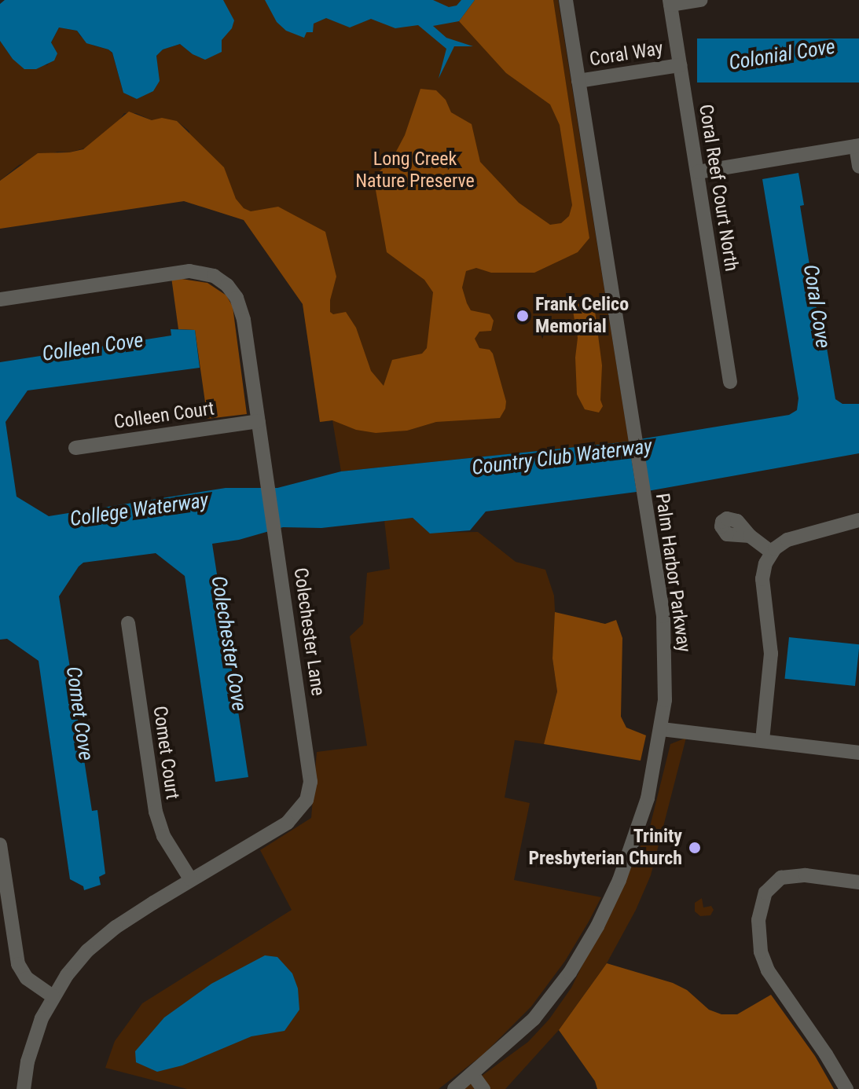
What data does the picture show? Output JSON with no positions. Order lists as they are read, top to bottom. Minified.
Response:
{"streets":{"street":["Coral Way","Coral Reef Court North","Colleen Court","Palm Harbor Parkway","Colechester Lane","Comet Court"]},"crossings":[["Coral Way","Coral Reef Court North"],["Coral Way","Palm Harbor Parkway"],["Colleen Court","Colechester Lane"],["Colechester Lane","Comet Court"]],"water":["Colonial Cove","Coral Cove","Colleen Cove","Country Club Waterway","College Waterway","Colechester Cove","Comet Cove"],"parks":["Long Creek Nature Preserve"],"places":["Frank Celico Memorial","Trinity Presbyterian Church"]}
